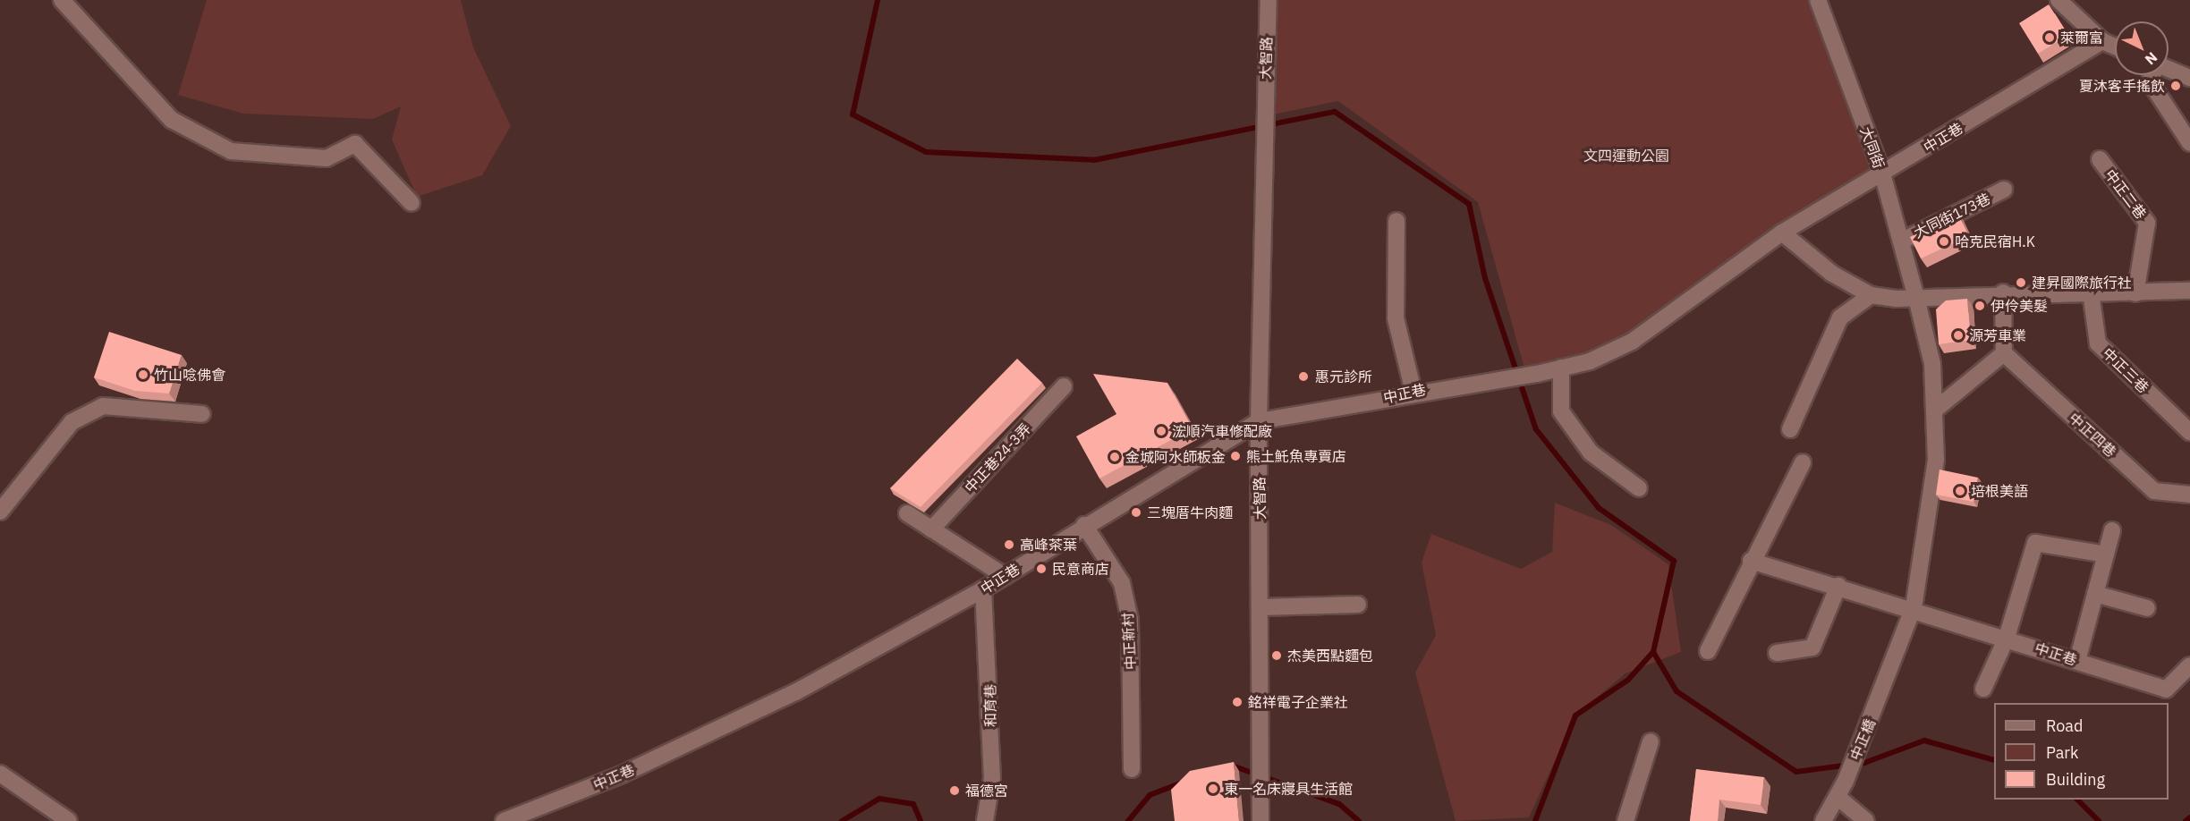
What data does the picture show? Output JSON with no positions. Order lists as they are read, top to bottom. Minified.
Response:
{"streets":{"street":["大智路","中正巷","大同街","中正二巷","大同街173巷","中正三巷","中正四巷","中正巷24-3弄","中正新村","和育巷","中正橋"]},"crossings":[["大智路","中正巷"],["中正巷","大同街"],["中正巷","中正新村"],["中正巷","和育巷"],["中正巷","中正橋"],["大同街","大同街173巷"]],"parks":["文四運動公園"],"places":["萊爾富","夏沐客手搖飲","哈克民宿H.K","建昇國際旅行社","伊伶美髮","源芳車業","竹山唸佛會","惠元診所","浤順汽車修配廠","熊土魠魚專賣店","金城阿水師板金","培根美語","三塊厝牛肉麵","高峰茶葉","民意商店","杰美西點麵包","銘祥電子企業社","東一名床寢具生活館","福德宮"],"legend":["Road","Park","Building"],"north":"bottom right"}
